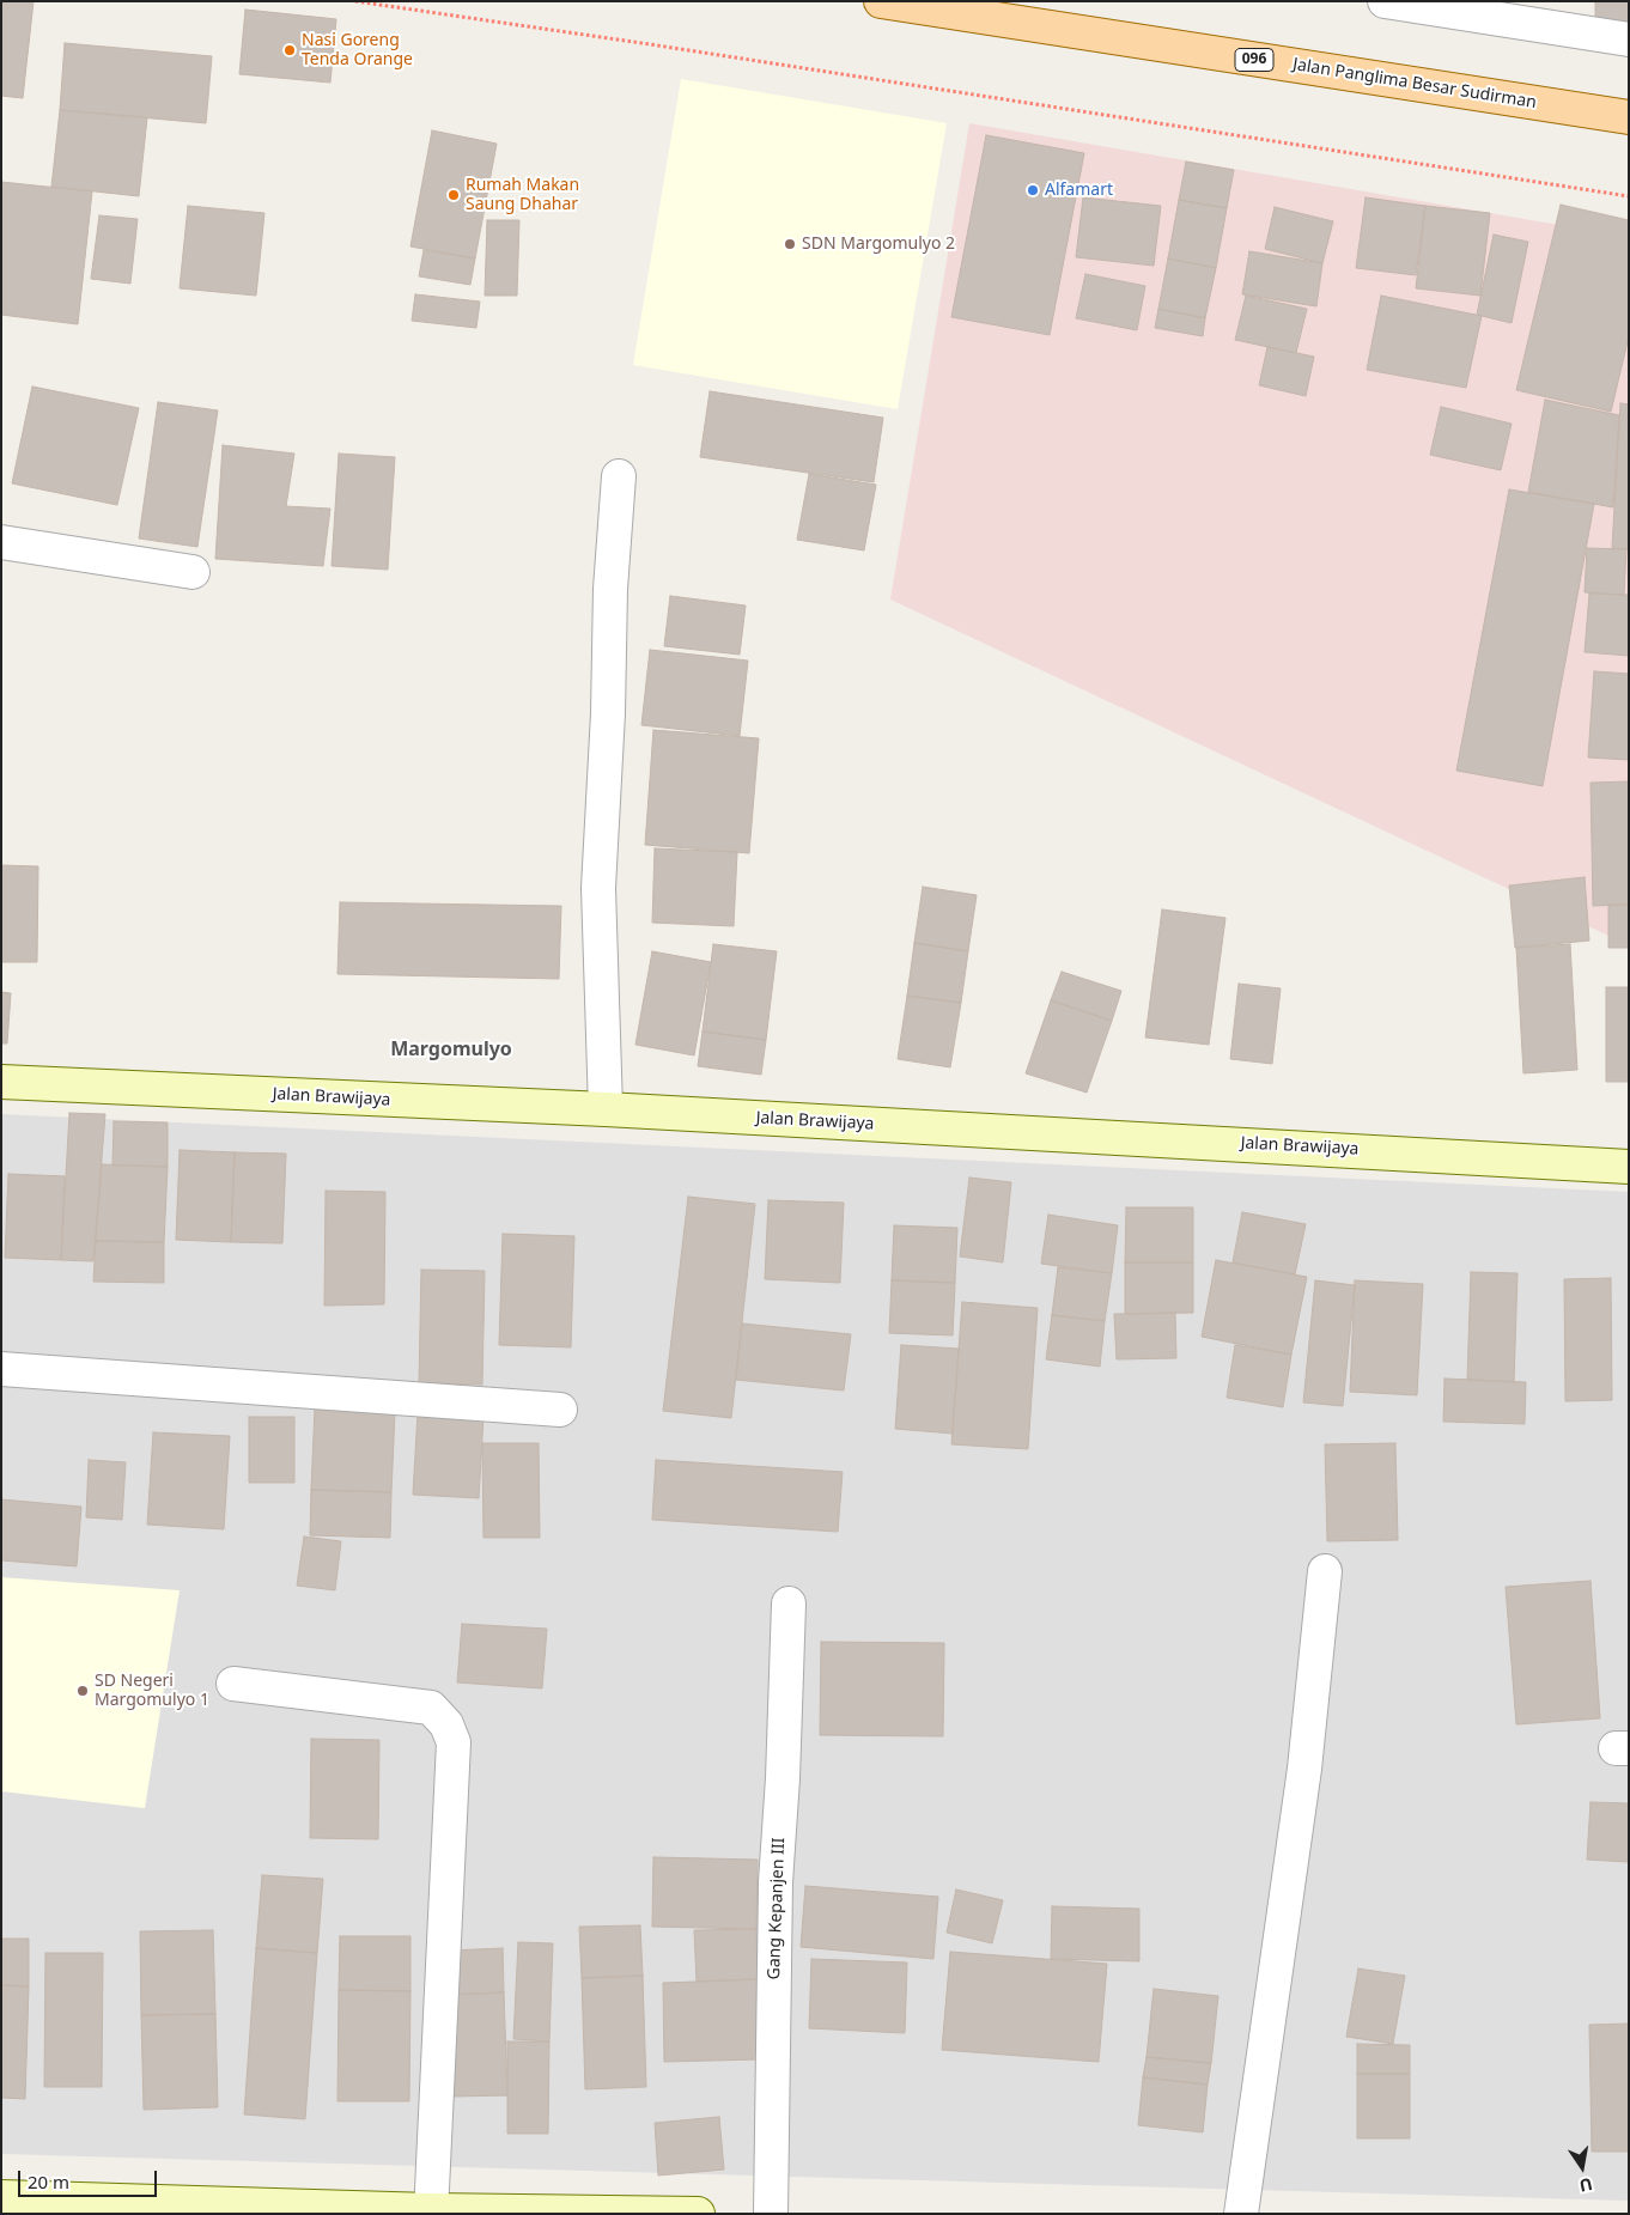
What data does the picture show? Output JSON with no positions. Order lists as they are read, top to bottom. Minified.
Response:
{"streets":{"main road":["096","Jalan Panglima Besar Sudirman"],"street":["Jalan Brawijaya","Gang Kepanjen III"]},"districts":["Margomulyo"],"places":["Nasi Goreng Tenda Orange","Alfamart","Rumah Makan Saung Dhahar","SDN Margomulyo 2","SD Negeri Margomulyo 1"],"scale_bar":"20 m","north":"bottom"}
